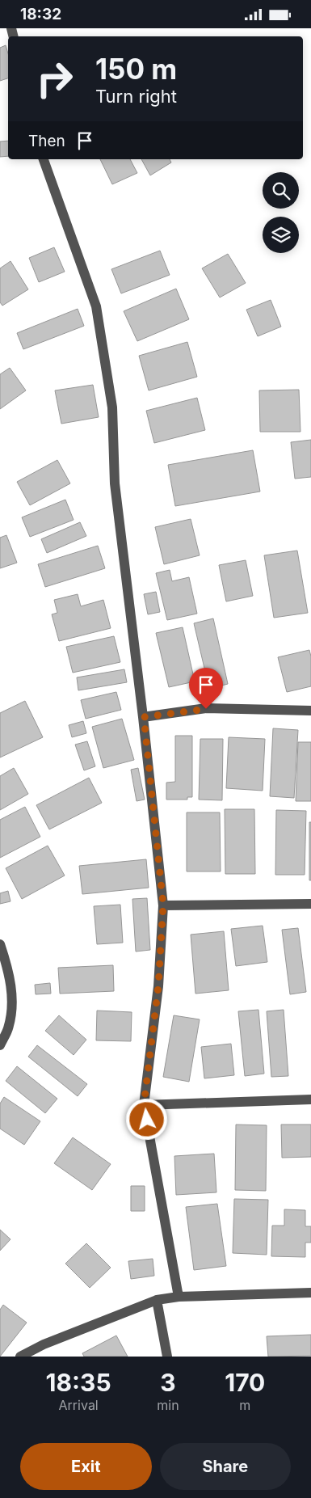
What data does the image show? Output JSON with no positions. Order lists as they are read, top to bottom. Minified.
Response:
{"page":{"status":"18:32","turn":["150 m","Turn right"],"then":"Then","eta":["18:35","Arrival","3","min","170","m"],"buttons":["Exit","Share"]}}
